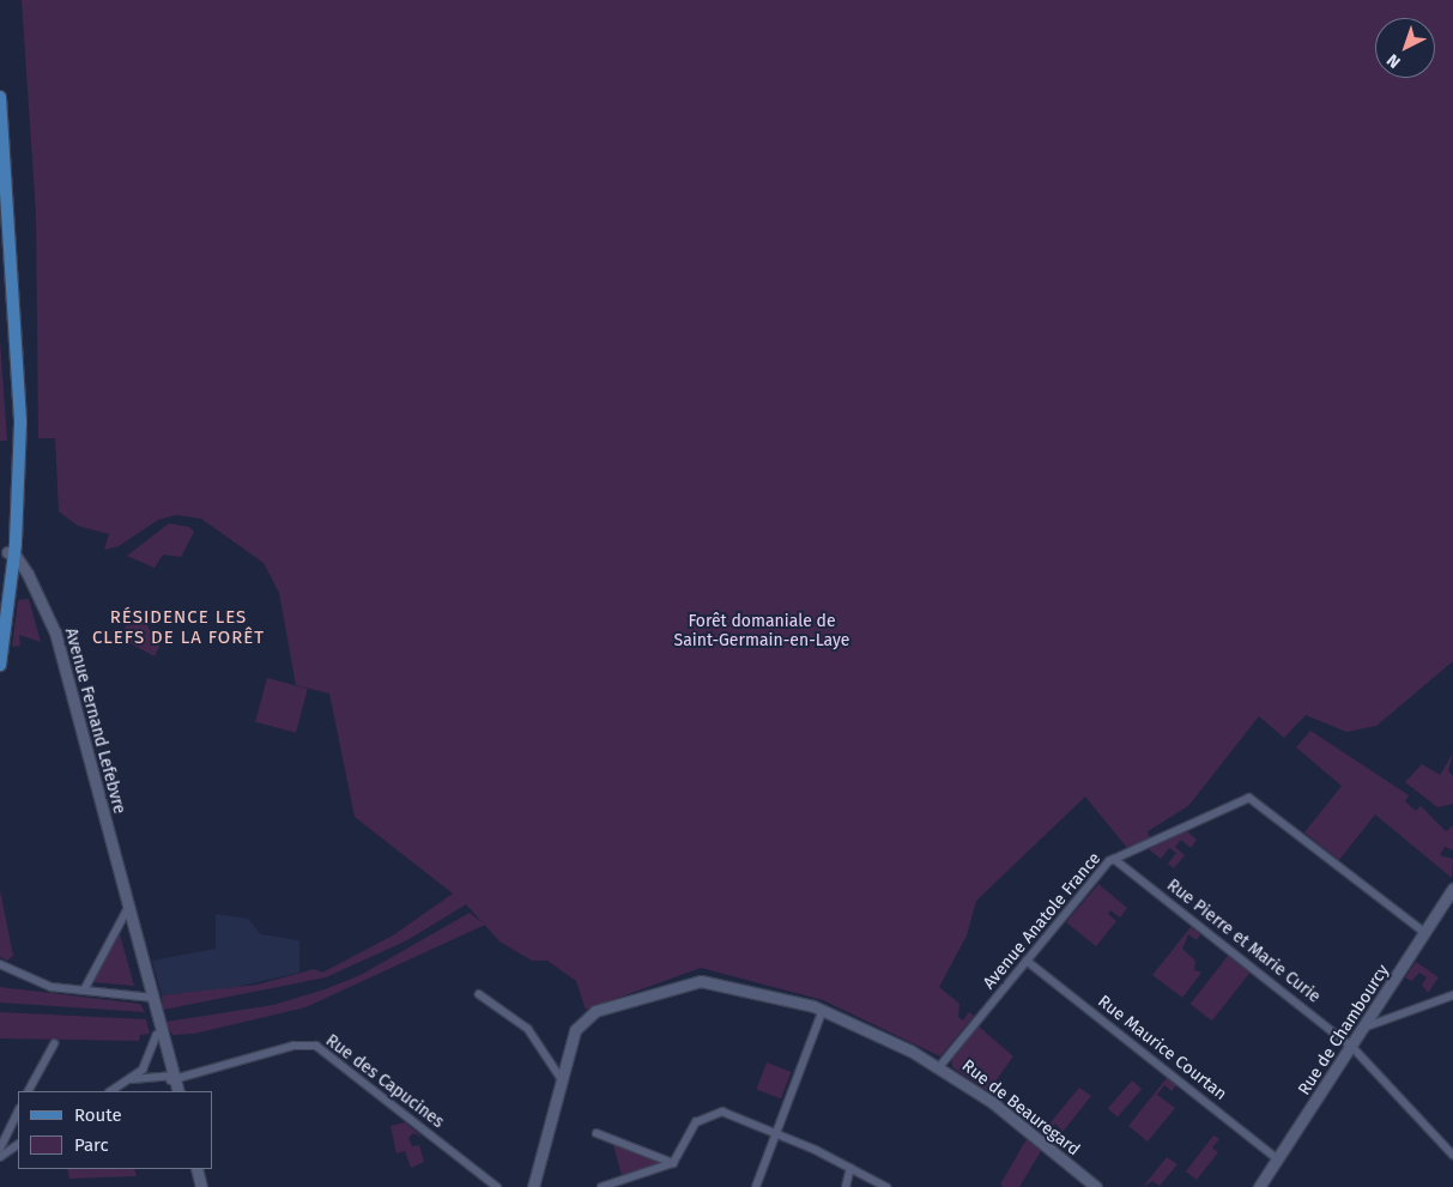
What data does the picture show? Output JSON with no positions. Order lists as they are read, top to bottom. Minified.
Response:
{"streets":{"street":["Avenue Fernand Lefebvre","Avenue Anatole France","Rue Pierre et Marie Curie","Rue de Chambourcy","Rue Maurice Courtan","Rue des Capucines","Rue de Beauregard"]},"crossings":[["Avenue Fernand Lefebvre","Rue des Capucines"],["Avenue Anatole France","Rue Pierre et Marie Curie"],["Avenue Anatole France","Rue de Chambourcy"],["Avenue Anatole France","Rue Maurice Courtan"],["Avenue Anatole France","Rue de Beauregard"],["Rue Pierre et Marie Curie","Rue de Chambourcy"],["Rue de Chambourcy","Rue Maurice Courtan"]],"districts":["RÉSIDENCE LES CLEFS DE LA FORÊT"],"parks":["Forêt domaniale de Saint-Germain-en-Laye"],"legend":["Route","Parc"],"north":"bottom left"}
